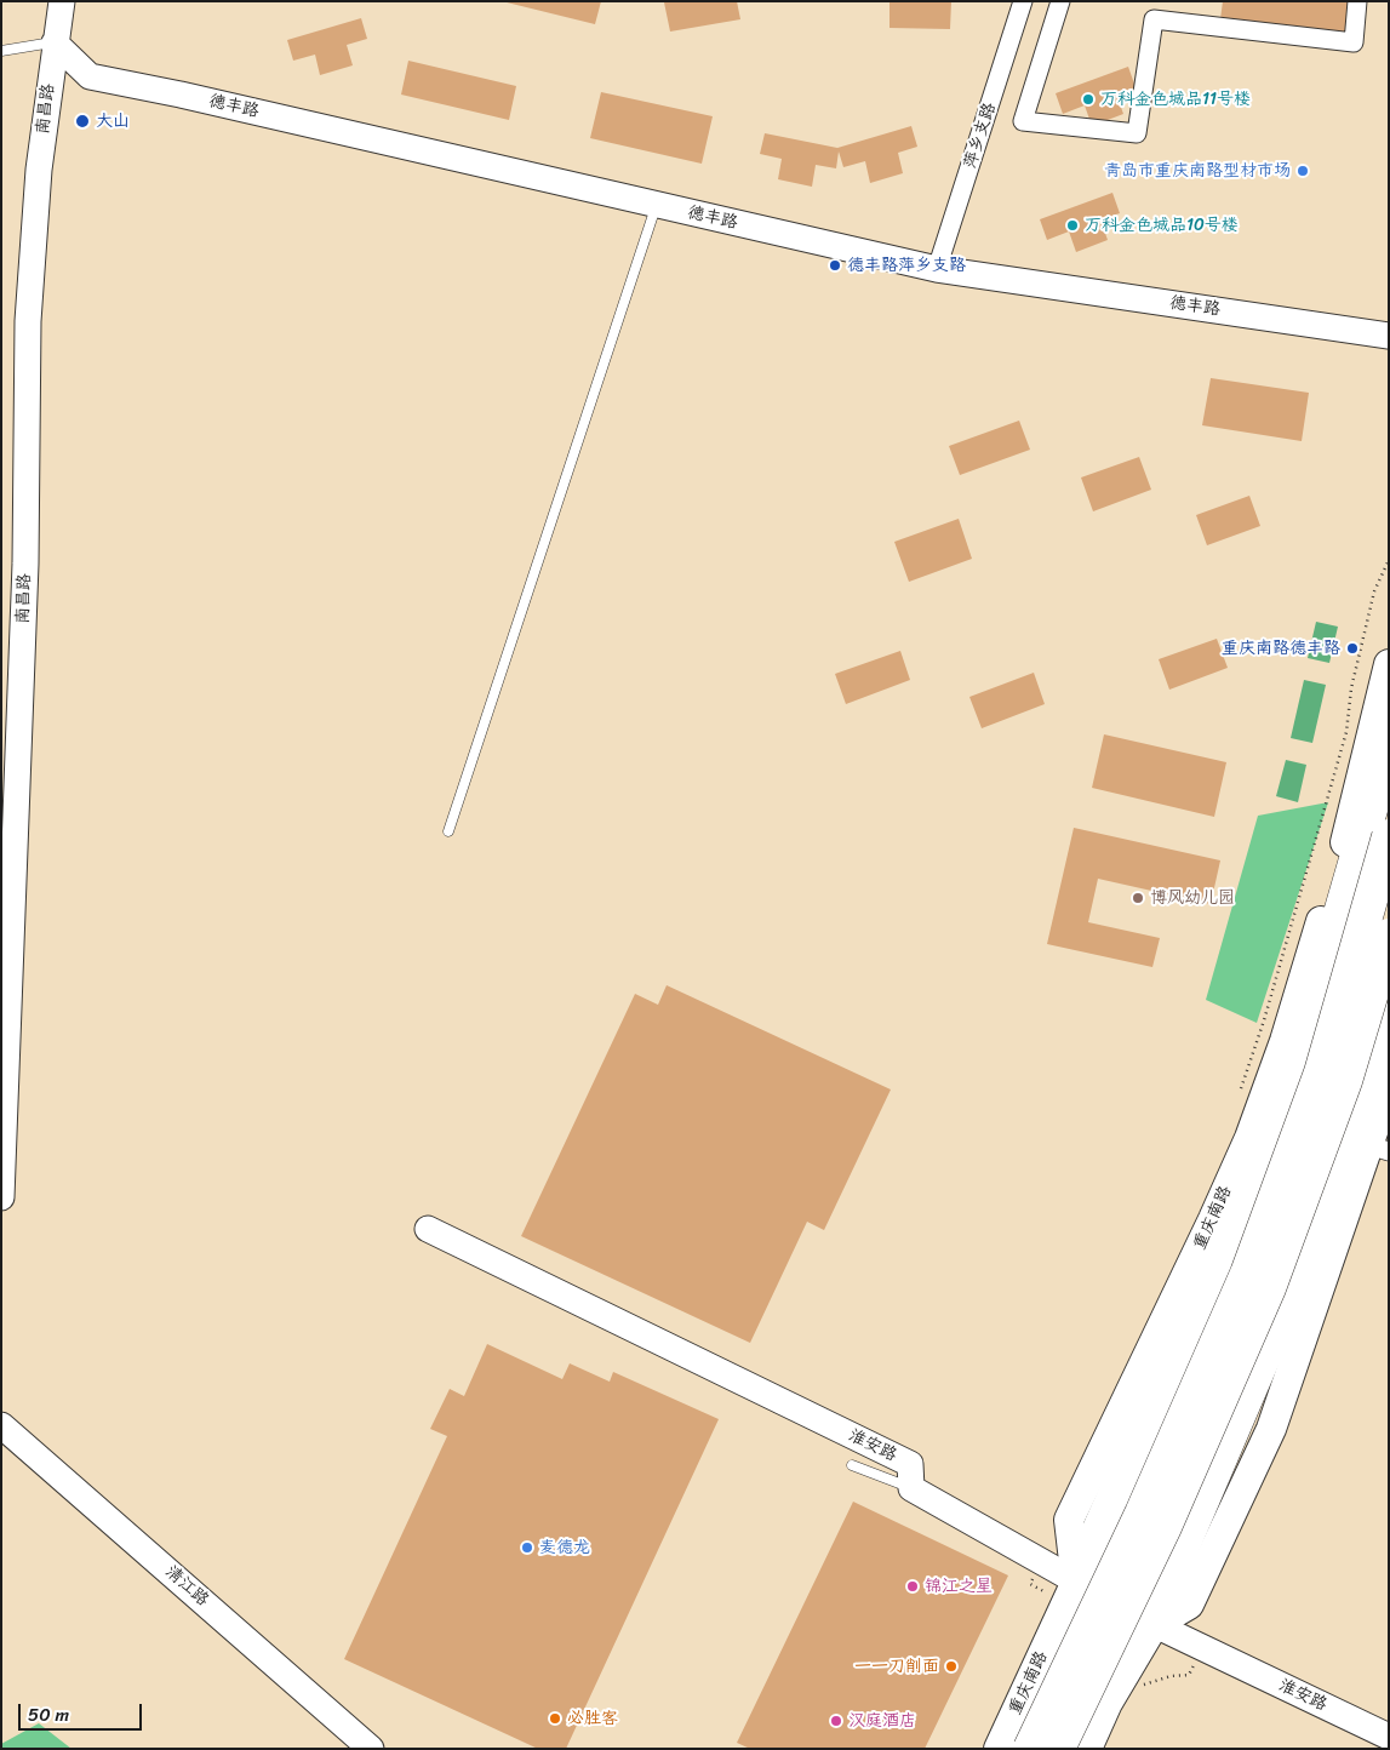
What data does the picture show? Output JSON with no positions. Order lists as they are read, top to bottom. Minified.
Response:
{"streets":{"main road":["重庆南路"],"street":["德丰路","南昌路","萍乡支路","淮安路","清江路"]},"crossings":[["德丰路","南昌路"],["德丰路","萍乡支路"],["重庆南路","淮安路"]],"places":["万科金色城品11号楼","大山","青岛市重庆南路型材市场","万科金色城品10号楼","德丰路萍乡支路","重庆南路德丰路","博风幼儿园","麦德龙","锦江之星","一一刀削面","必胜客","汉庭酒店"],"scale_bar":"50 m"}
